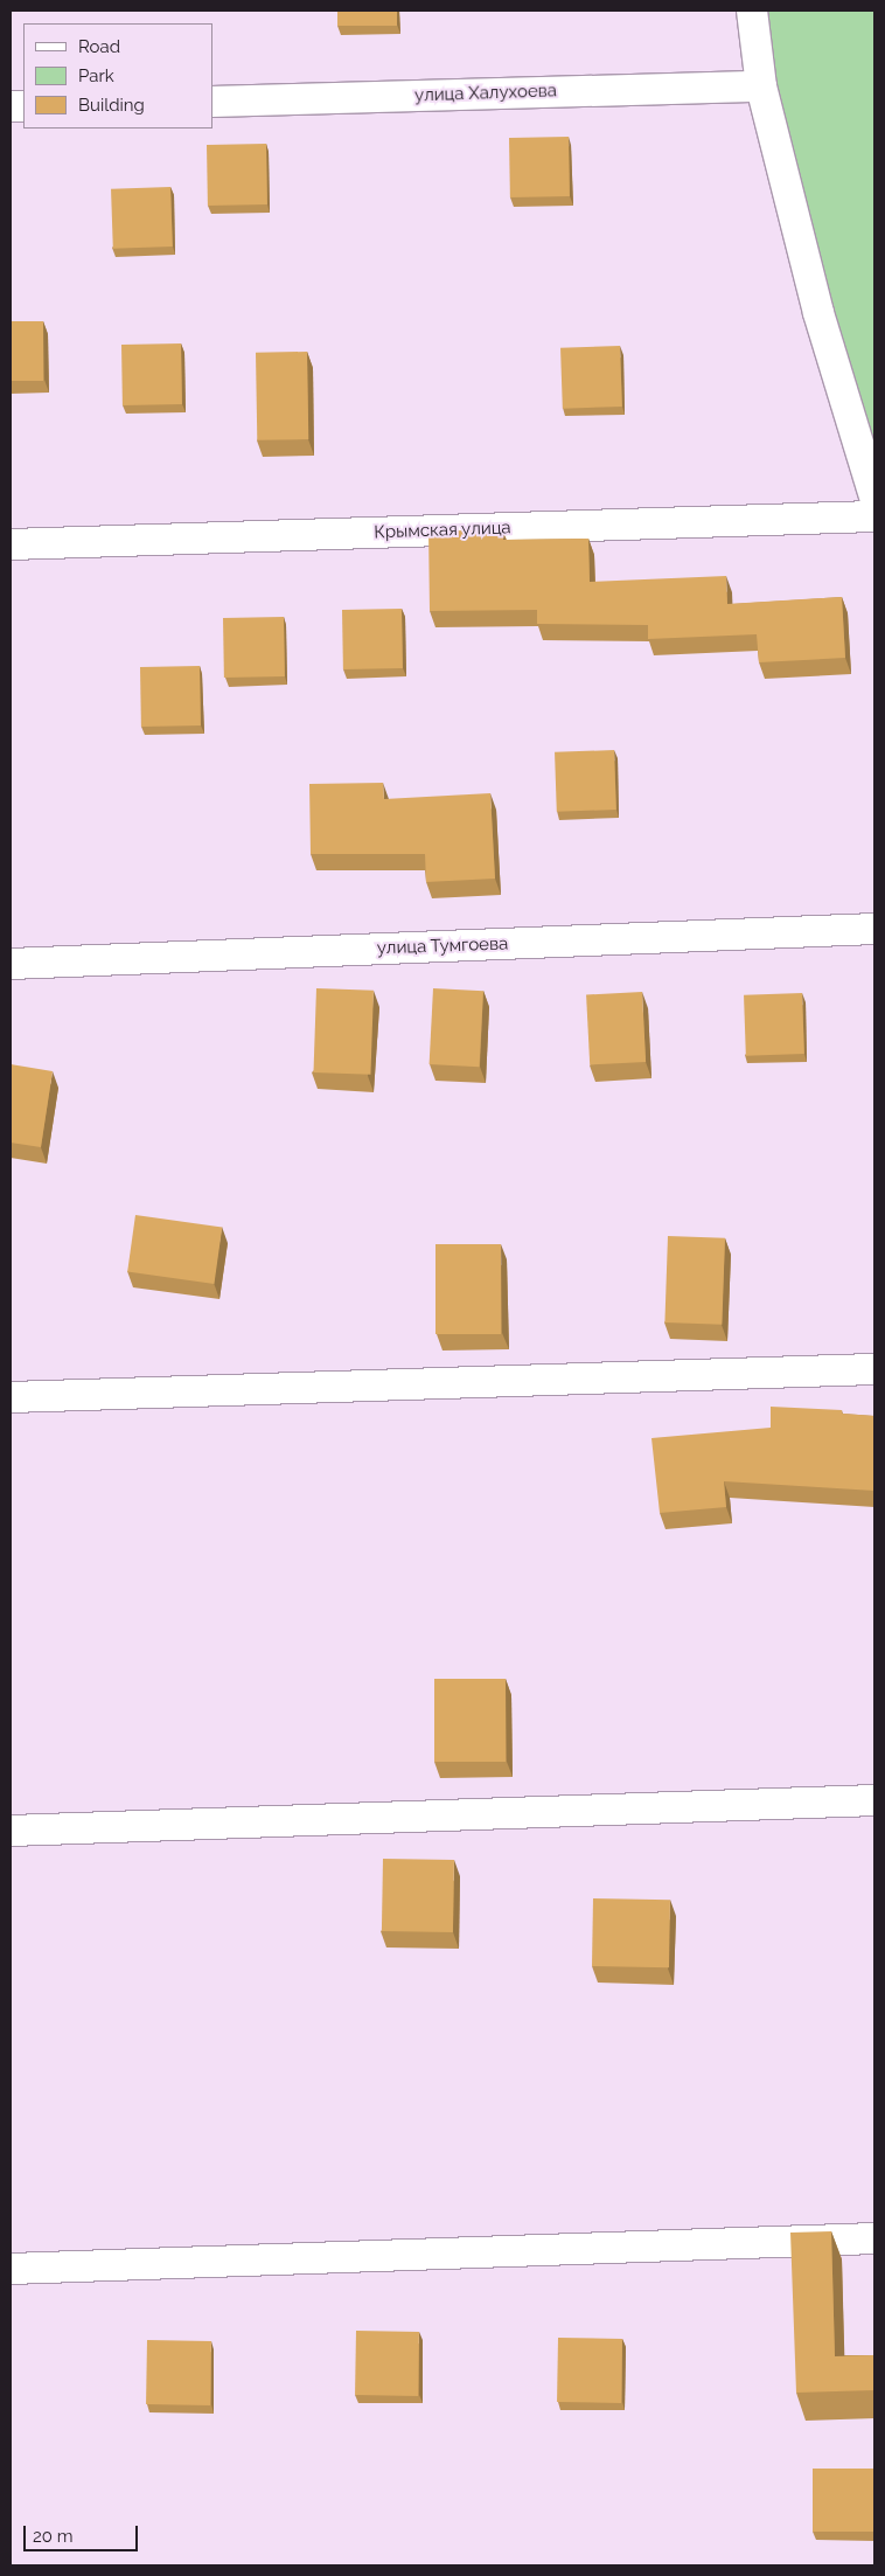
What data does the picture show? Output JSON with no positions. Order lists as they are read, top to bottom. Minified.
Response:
{"streets":{"street":["улица Халухоева","Крымская улица","улица Тумгоева"]},"legend":["Road","Park","Building"],"scale_bar":"20 m"}
